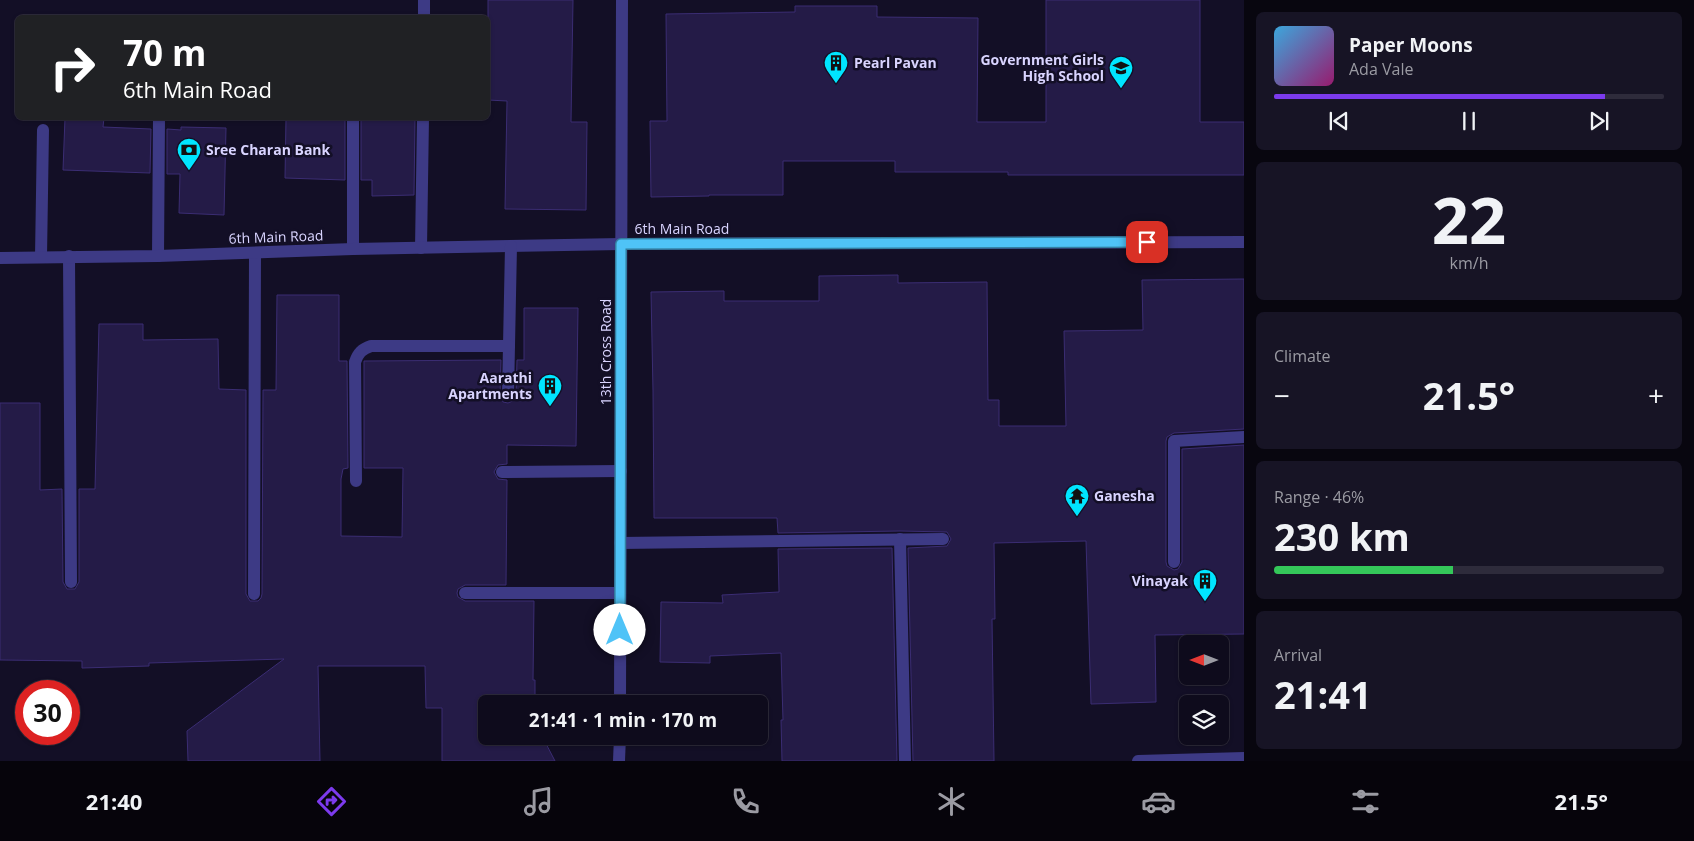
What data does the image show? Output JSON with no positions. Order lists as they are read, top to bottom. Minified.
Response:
{"streets":{"street":["6th Main Road","13th Cross Road"]},"crossings":[["6th Main Road","13th Cross Road"]],"places":{"building":["Pearl Pavan","Aarathi Apartments","Vinayak"],"school or university":["Government Girls High School"],"bank":["Sree Charan Bank"],"temple":["Ganesha"]},"north":"left","page":{"turn":["70 m","6th Main Road"],"song":["Paper Moons","Ada Vale"],"tile":[["22","km/h"],"Climate",["Range · 46%","230 km"],["Arrival","21:41"]],"heat":["−","21.5°","+"],"limit":"30","trip":"21:41 · 1 min · 170 m","tabs":["21:40","21.5°"]}}
